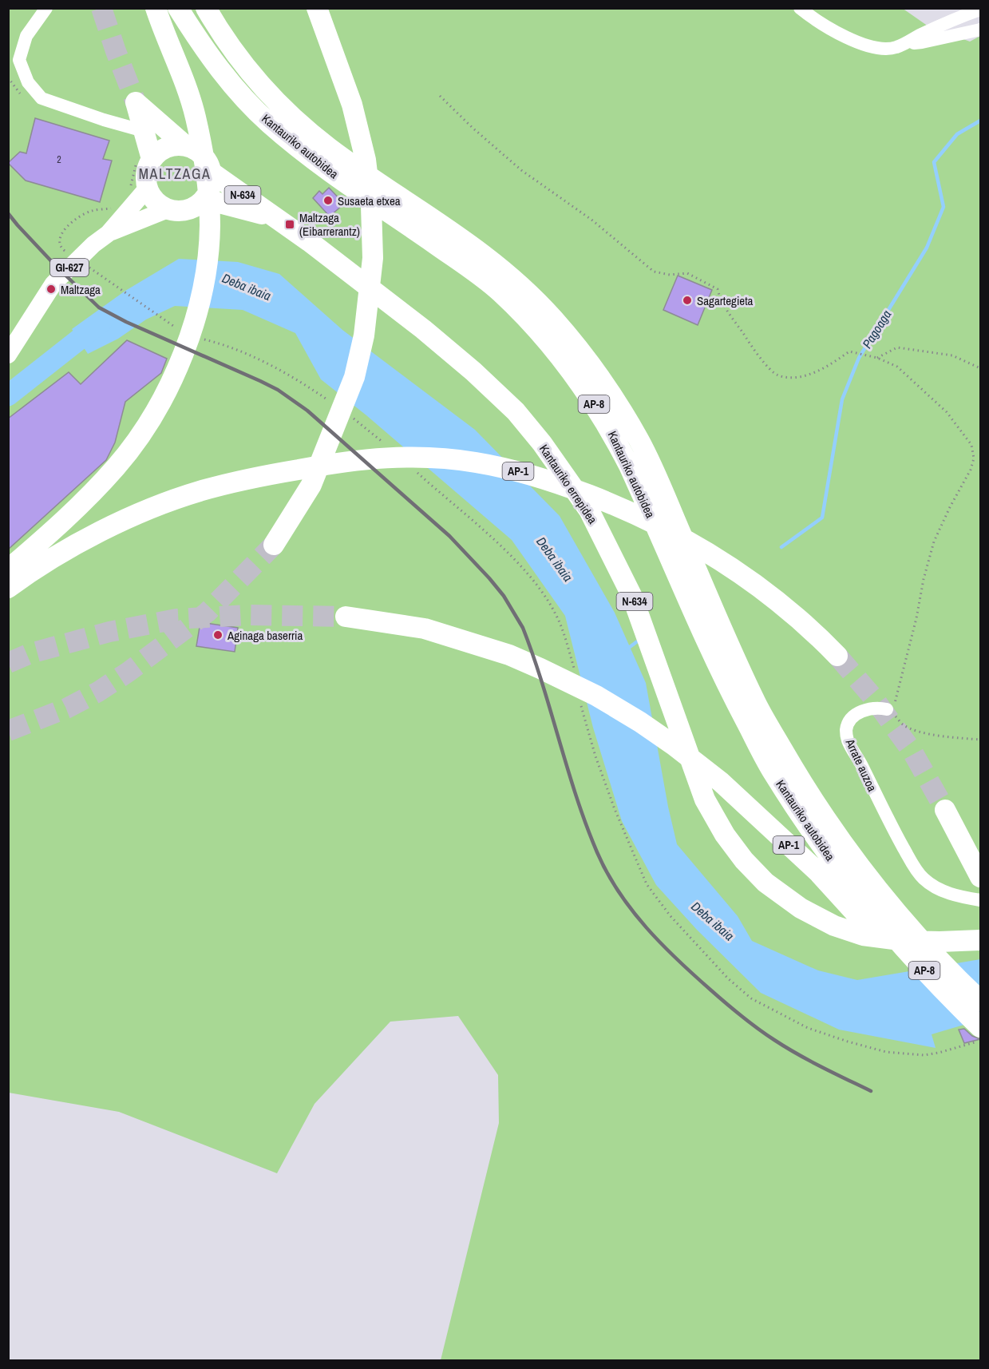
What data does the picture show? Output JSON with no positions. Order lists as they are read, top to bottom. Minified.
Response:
{"streets":{"highway":["Kantauriko autobidea","N-634","AP-8","AP-1","Kantauriko errepidea"],"main road":["GI-627"],"street":["Arrate auzoa"]},"crossings":[["Kantauriko autobidea","AP-8"],["Kantauriko autobidea","AP-1"],["N-634","GI-627"],["N-634","Kantauriko errepidea"],["GI-627","Kantauriko errepidea"],["AP-8","AP-1"]],"districts":["MALTZAGA"],"water":["Deba ibaia","Pagoaga"],"places":{"other":["Susaeta etxea","Maltzaga","Sagartegieta","Aginaga baserria"],"transit":["Maltzaga (Eibarrerantz)"]},"house_numbers":["2"]}
